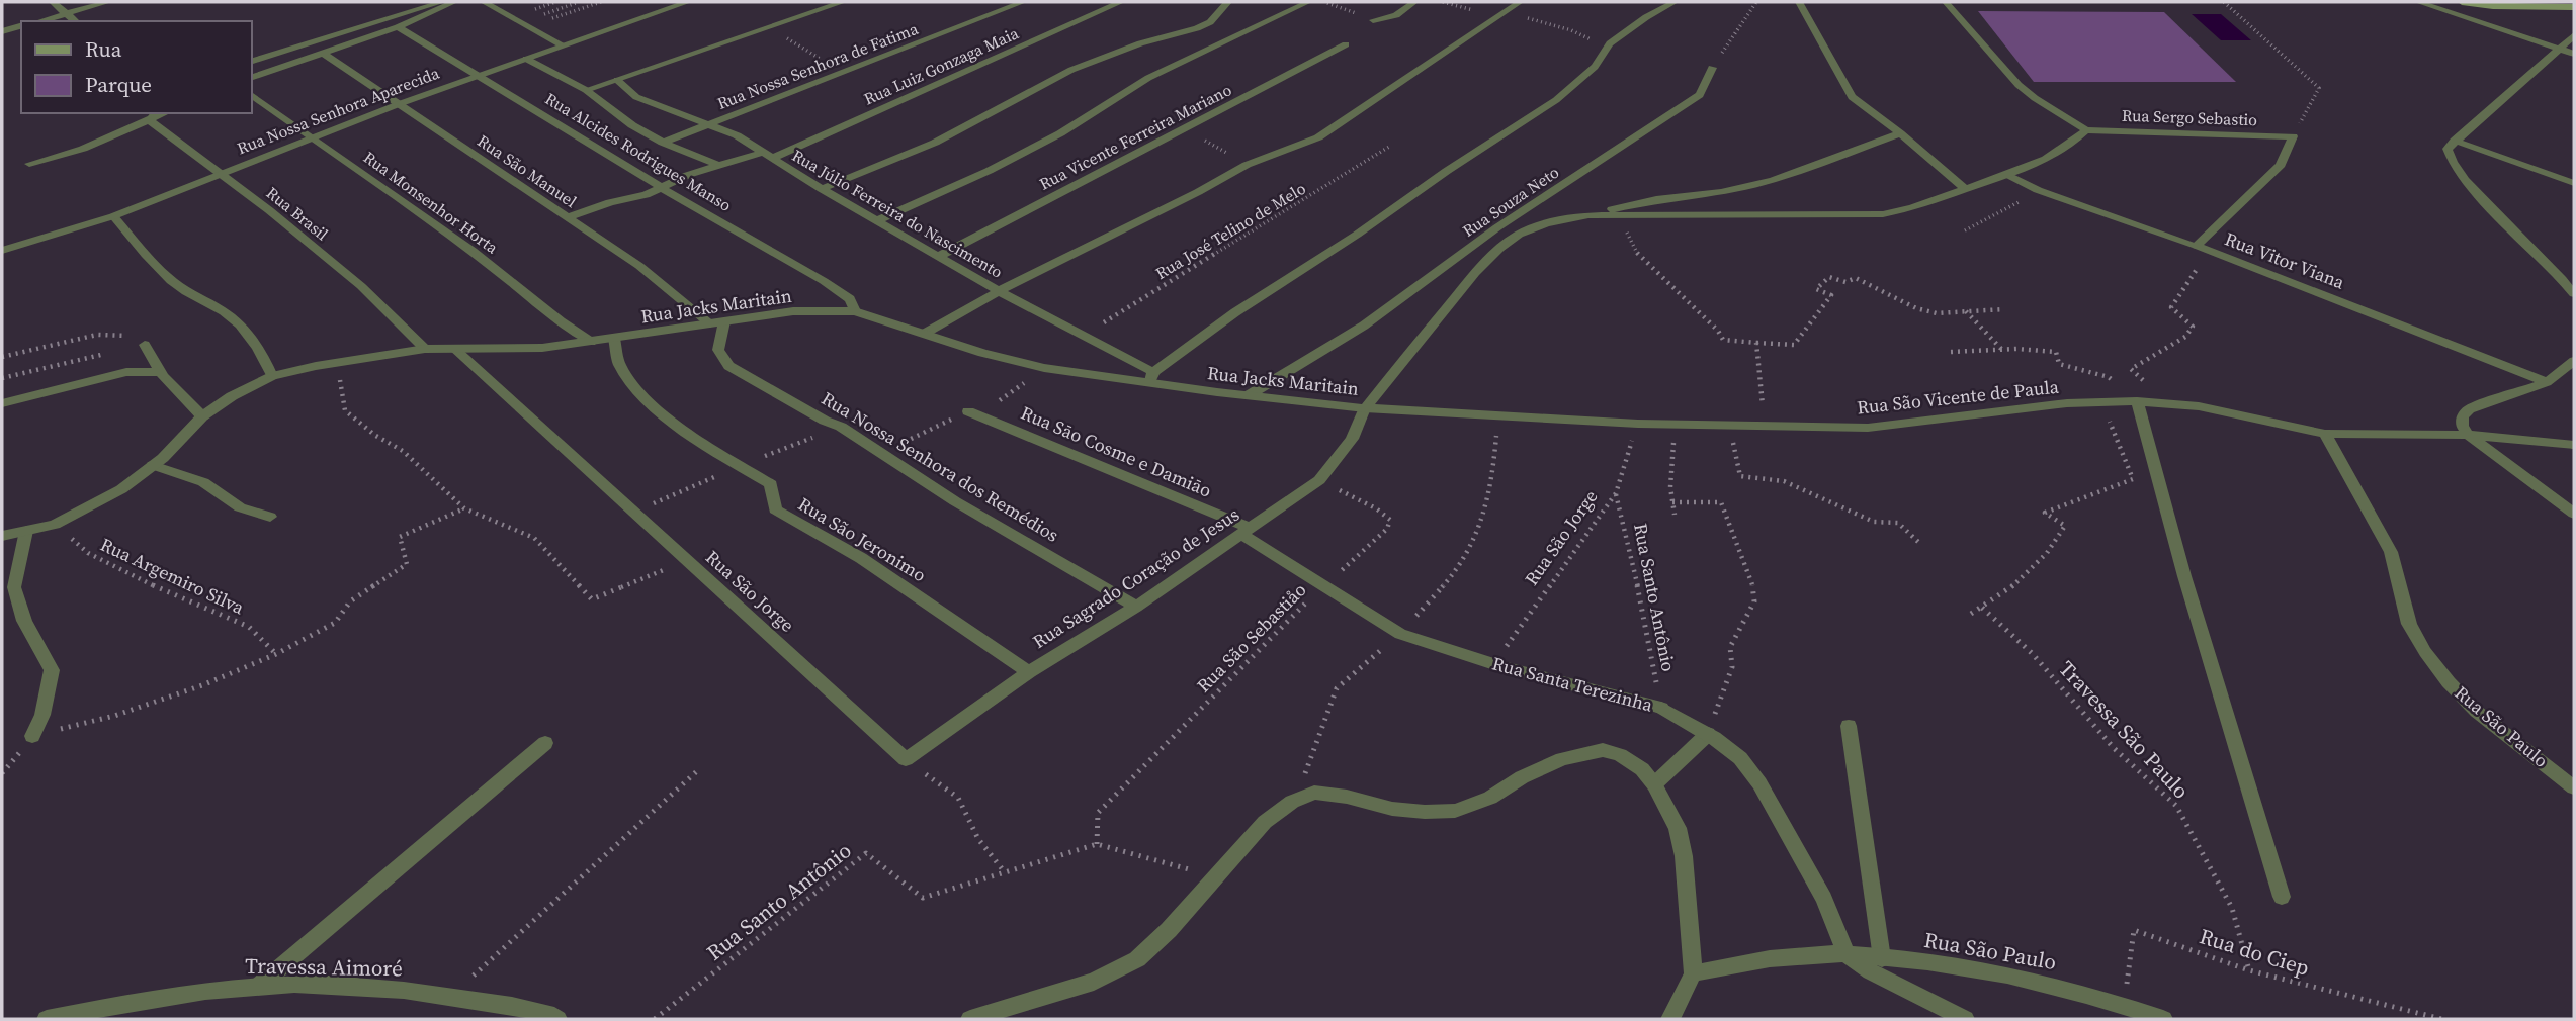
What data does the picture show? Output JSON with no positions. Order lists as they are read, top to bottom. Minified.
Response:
{"streets":{"street":["Rua Nossa Senhora de Fatima","Rua Luiz Gonzaga Maia","Rua Nossa Senhora Aparecida","Rua Sergo Sebastio","Rua Vicente Ferreira Mariano","Rua Alcides Rodrigues Manso","Rua São Manuel","Rua Souza Neto","Rua Monsenhor Horta","Rua Brasil","Rua Júlio Ferreira do Nascimento","Rua Vitor Viana","Rua Jacks Maritain","Rua São Vicente de Paula","Rua Sāo Cosme e Damiāo","Rua Nossa Senhora dos Remédios","Rua São Jorge","Rua São Jeronimo","Rua Sagrado Coração de Jesus","Rua Santa Terezinha","Rua São Paulo","Travessa Aimoré"],"path":["Rua José Telino de Melo","Rua Argemiro Silva","Rua Santo Antônio","Rua São Sebastiåo","Travessa São Paulo","Rua do Ciep"]},"crossings":[["Rua Nossa Senhora de Fatima","Rua Júlio Ferreira do Nascimento"],["Rua Luiz Gonzaga Maia","Rua Júlio Ferreira do Nascimento"],["Rua Nossa Senhora Aparecida","Rua Alcides Rodrigues Manso"],["Rua Nossa Senhora Aparecida","Rua São Manuel"],["Rua Nossa Senhora Aparecida","Rua Monsenhor Horta"],["Rua Nossa Senhora Aparecida","Rua Brasil"],["Rua Sergo Sebastio","Rua Jacks Maritain"],["Rua Vicente Ferreira Mariano","Rua Júlio Ferreira do Nascimento"],["Rua Alcides Rodrigues Manso","Rua Jacks Maritain"],["Rua São Manuel","Rua Jacks Maritain"],["Rua São Manuel","Rua Nossa Senhora dos Remédios"],["Rua Souza Neto","Rua Jacks Maritain"],["Rua Monsenhor Horta","Rua Jacks Maritain"],["Rua Brasil","Rua Jacks Maritain"],["Rua Júlio Ferreira do Nascimento","Rua José Telino de Melo"],["Rua Júlio Ferreira do Nascimento","Rua Jacks Maritain"],["Rua Vitor Viana","Rua Jacks Maritain"],["Rua Jacks Maritain","Rua São Vicente de Paula"],["Rua Jacks Maritain","Rua Nossa Senhora dos Remédios"],["Rua Jacks Maritain","Rua São Jorge"],["Rua Jacks Maritain","Rua São Jeronimo"],["Rua Jacks Maritain","Rua Sagrado Coração de Jesus"],["Rua São Vicente de Paula","Rua São Jorge"],["Rua São Vicente de Paula","Rua Sagrado Coração de Jesus"],["Rua São Vicente de Paula","Rua São Paulo"],["Rua Sāo Cosme e Damiāo","Rua Sagrado Coração de Jesus"],["Rua Sāo Cosme e Damiāo","Rua Santa Terezinha"],["Rua Nossa Senhora dos Remédios","Rua Sagrado Coração de Jesus"],["Rua São Jorge","Rua Sagrado Coração de Jesus"],["Rua São Jorge","Rua Santo Antônio"],["Rua São Jorge","Rua Santa Terezinha"],["Rua São Jeronimo","Rua Sagrado Coração de Jesus"],["Rua Sagrado Coração de Jesus","Rua São Sebastiåo"],["Rua Sagrado Coração de Jesus","Rua Santa Terezinha"],["Rua Santo Antônio","Rua Santa Terezinha"],["Rua São Sebastiåo","Rua Santa Terezinha"],["Rua Santa Terezinha","Rua São Paulo"],["Rua São Paulo","Rua do Ciep"],["Travessa São Paulo","Rua do Ciep"]],"legend":["Rua","Parque"]}
